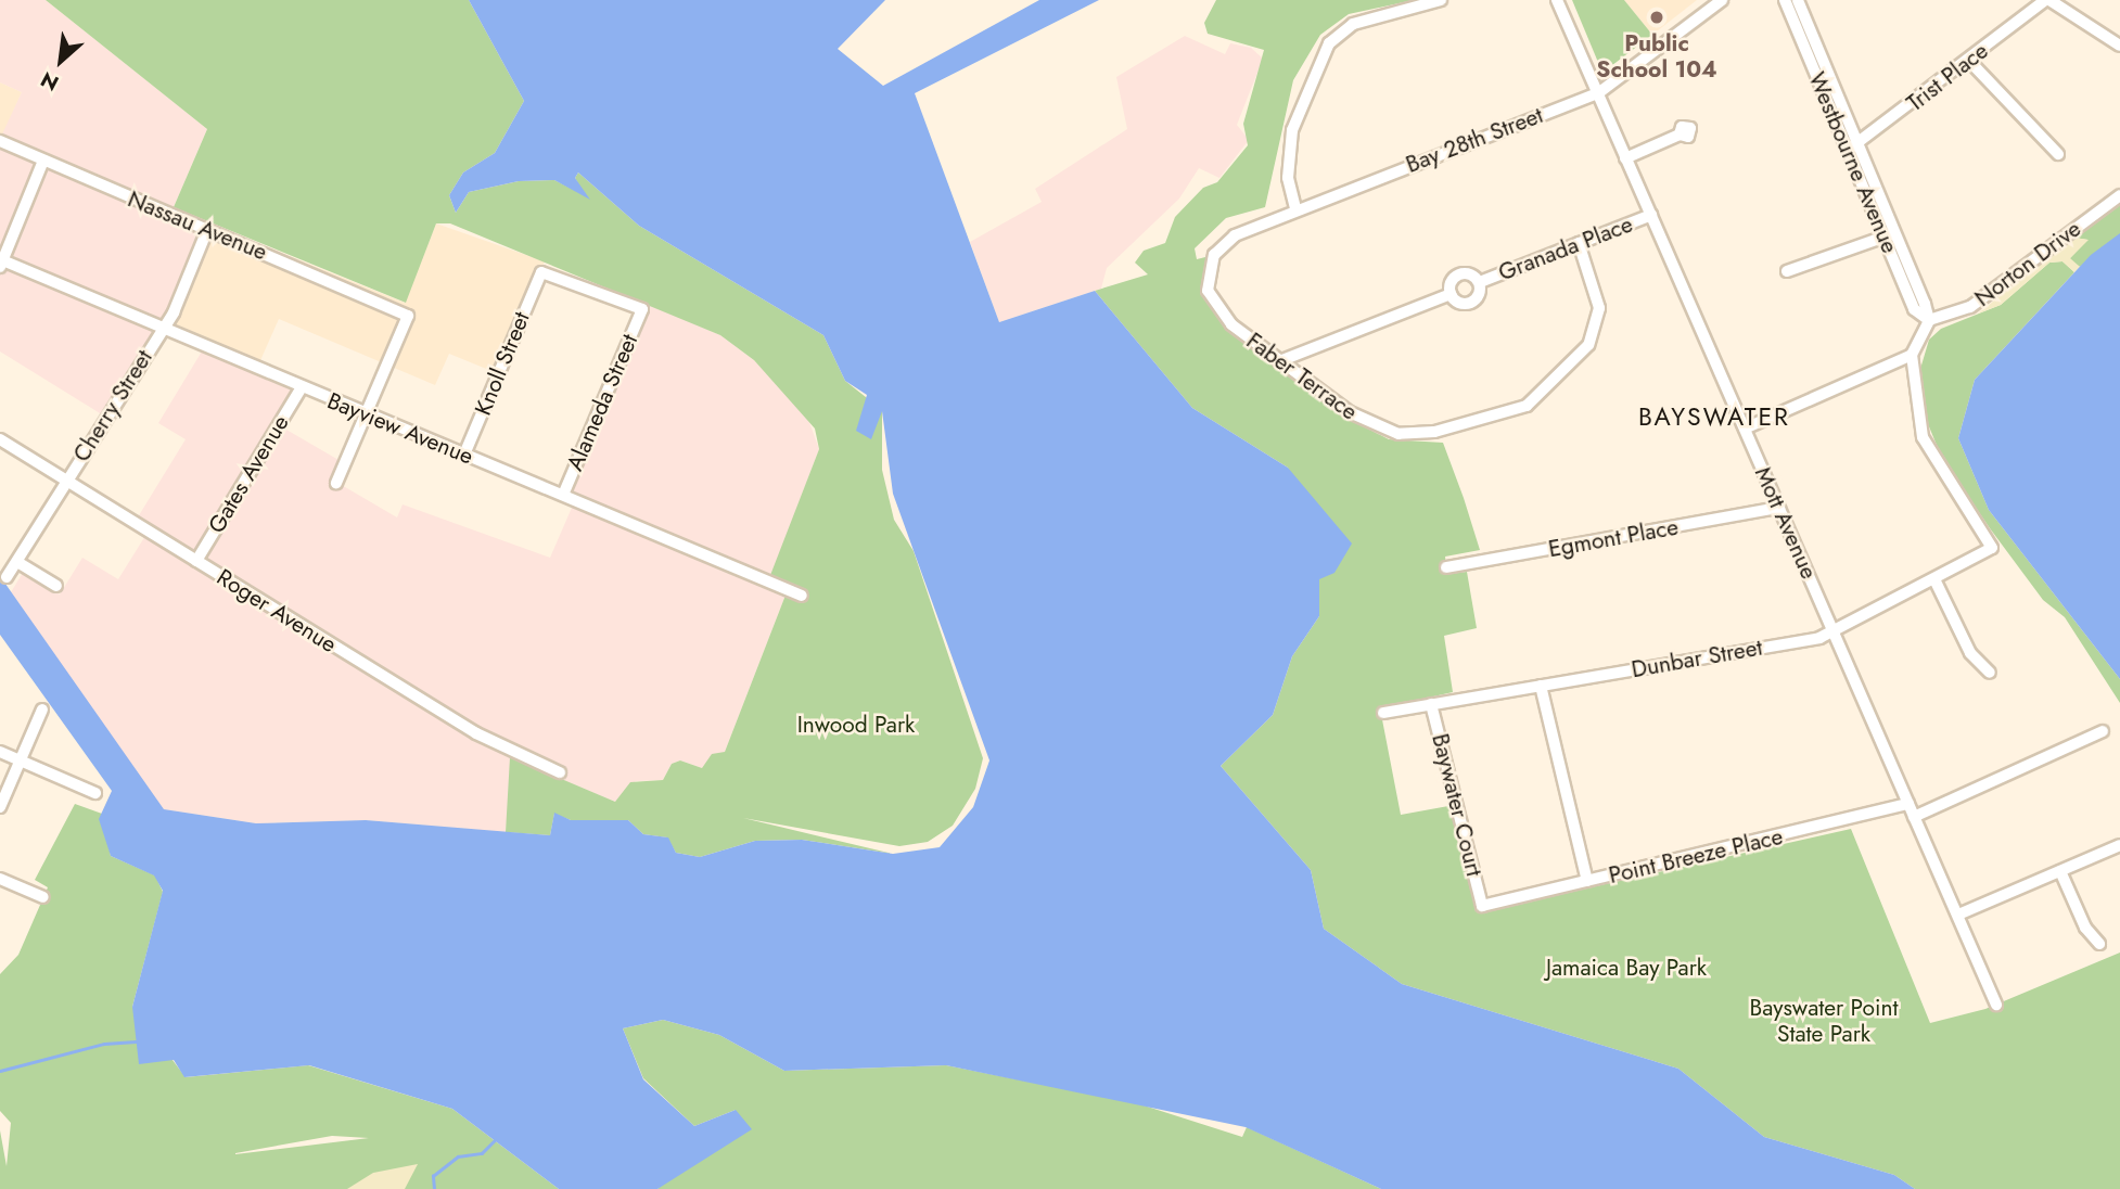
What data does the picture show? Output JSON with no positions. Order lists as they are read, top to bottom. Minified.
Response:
{"streets":{"street":["Trist Place","Bay 28th Street","Westbourne Avenue","Nassau Avenue","Granada Place","Norton Drive","Knoll Street","Faber Terrace","Alameda Street","Cherry Street","Bayview Avenue","Gates Avenue","Mott Avenue","Egmont Place","Roger Avenue","Dunbar Street","Baywater Court","Point Breeze Place"]},"crossings":[["Trist Place","Westbourne Avenue"],["Bay 28th Street","Faber Terrace"],["Bay 28th Street","Mott Avenue"],["Westbourne Avenue","Norton Drive"],["Nassau Avenue","Cherry Street"],["Nassau Avenue","Bayview Avenue"],["Granada Place","Faber Terrace"],["Granada Place","Mott Avenue"],["Knoll Street","Alameda Street"],["Knoll Street","Bayview Avenue"],["Alameda Street","Bayview Avenue"],["Cherry Street","Bayview Avenue"],["Cherry Street","Roger Avenue"],["Bayview Avenue","Gates Avenue"],["Gates Avenue","Roger Avenue"],["Mott Avenue","Egmont Place"],["Mott Avenue","Dunbar Street"],["Mott Avenue","Point Breeze Place"],["Dunbar Street","Baywater Court"],["Baywater Court","Point Breeze Place"]],"districts":["BAYSWATER"],"parks":["Inwood Park","Jamaica Bay Park","Bayswater Point State Park"],"places":["Public School 104"],"north":"bottom left"}
